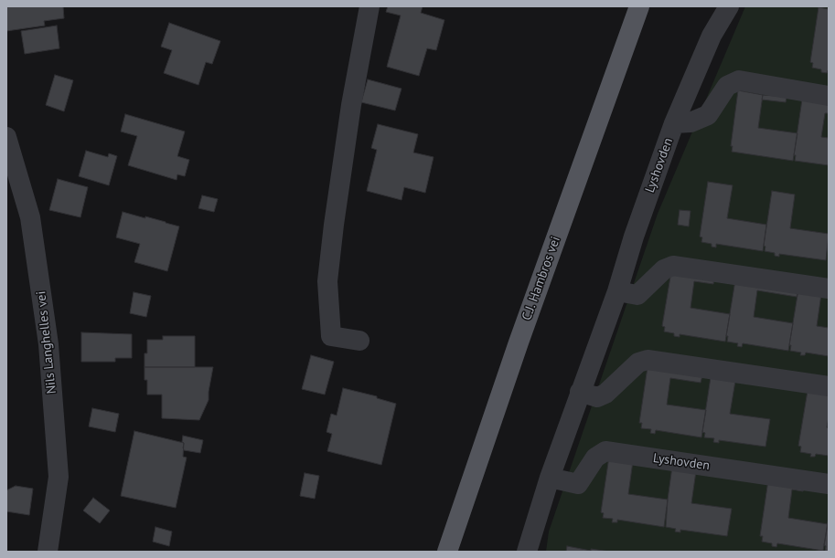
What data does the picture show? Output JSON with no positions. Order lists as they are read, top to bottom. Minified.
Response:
{"streets":{"main road":["C.J. Hambros vei"],"street":["Lyshovden","Nils Langhelles vei"]}}
